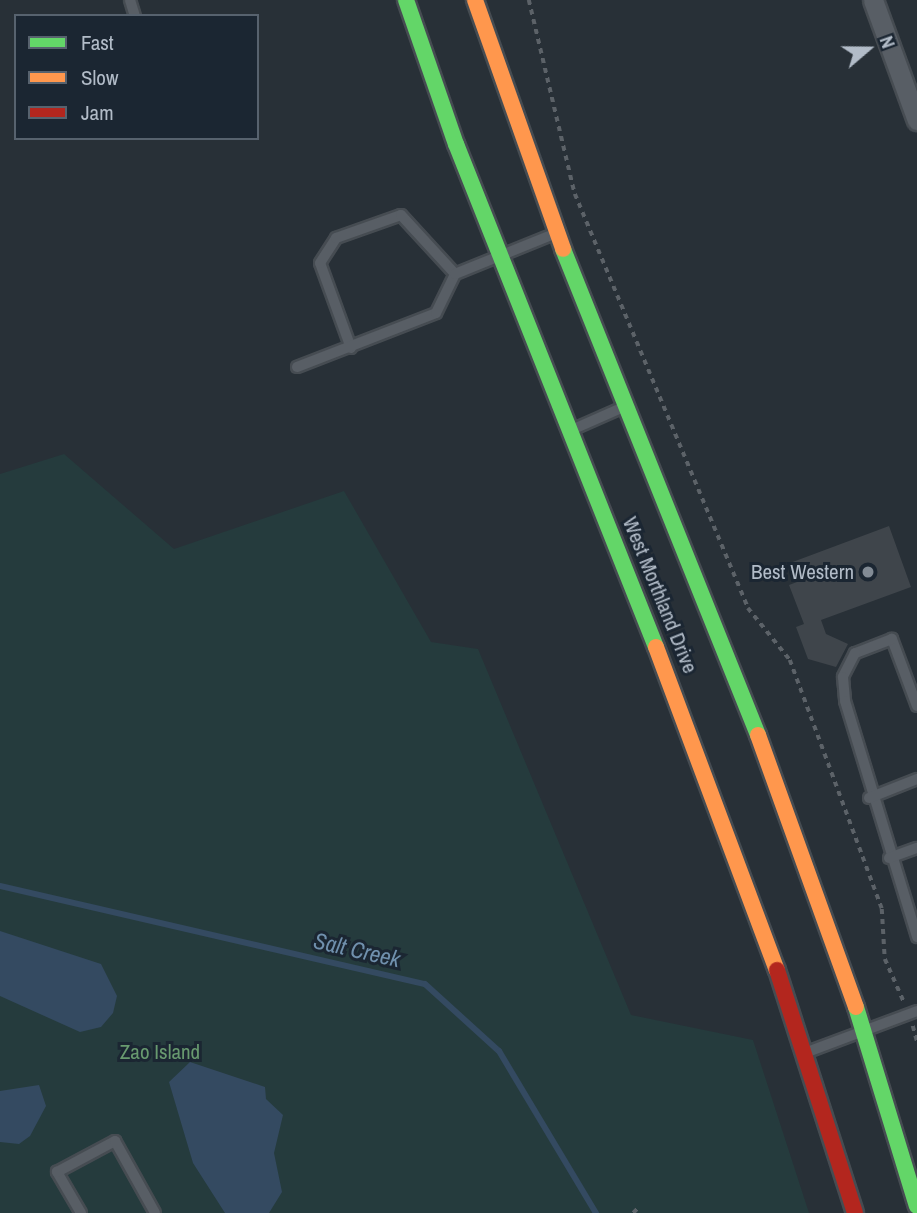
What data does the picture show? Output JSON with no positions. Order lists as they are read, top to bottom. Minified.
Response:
{"streets":{"highway":["West Morthland Drive"]},"water":["Salt Creek"],"parks":["Zao Island"],"places":["Best Western"],"legend":["Fast","Slow","Jam"],"north":"right"}
